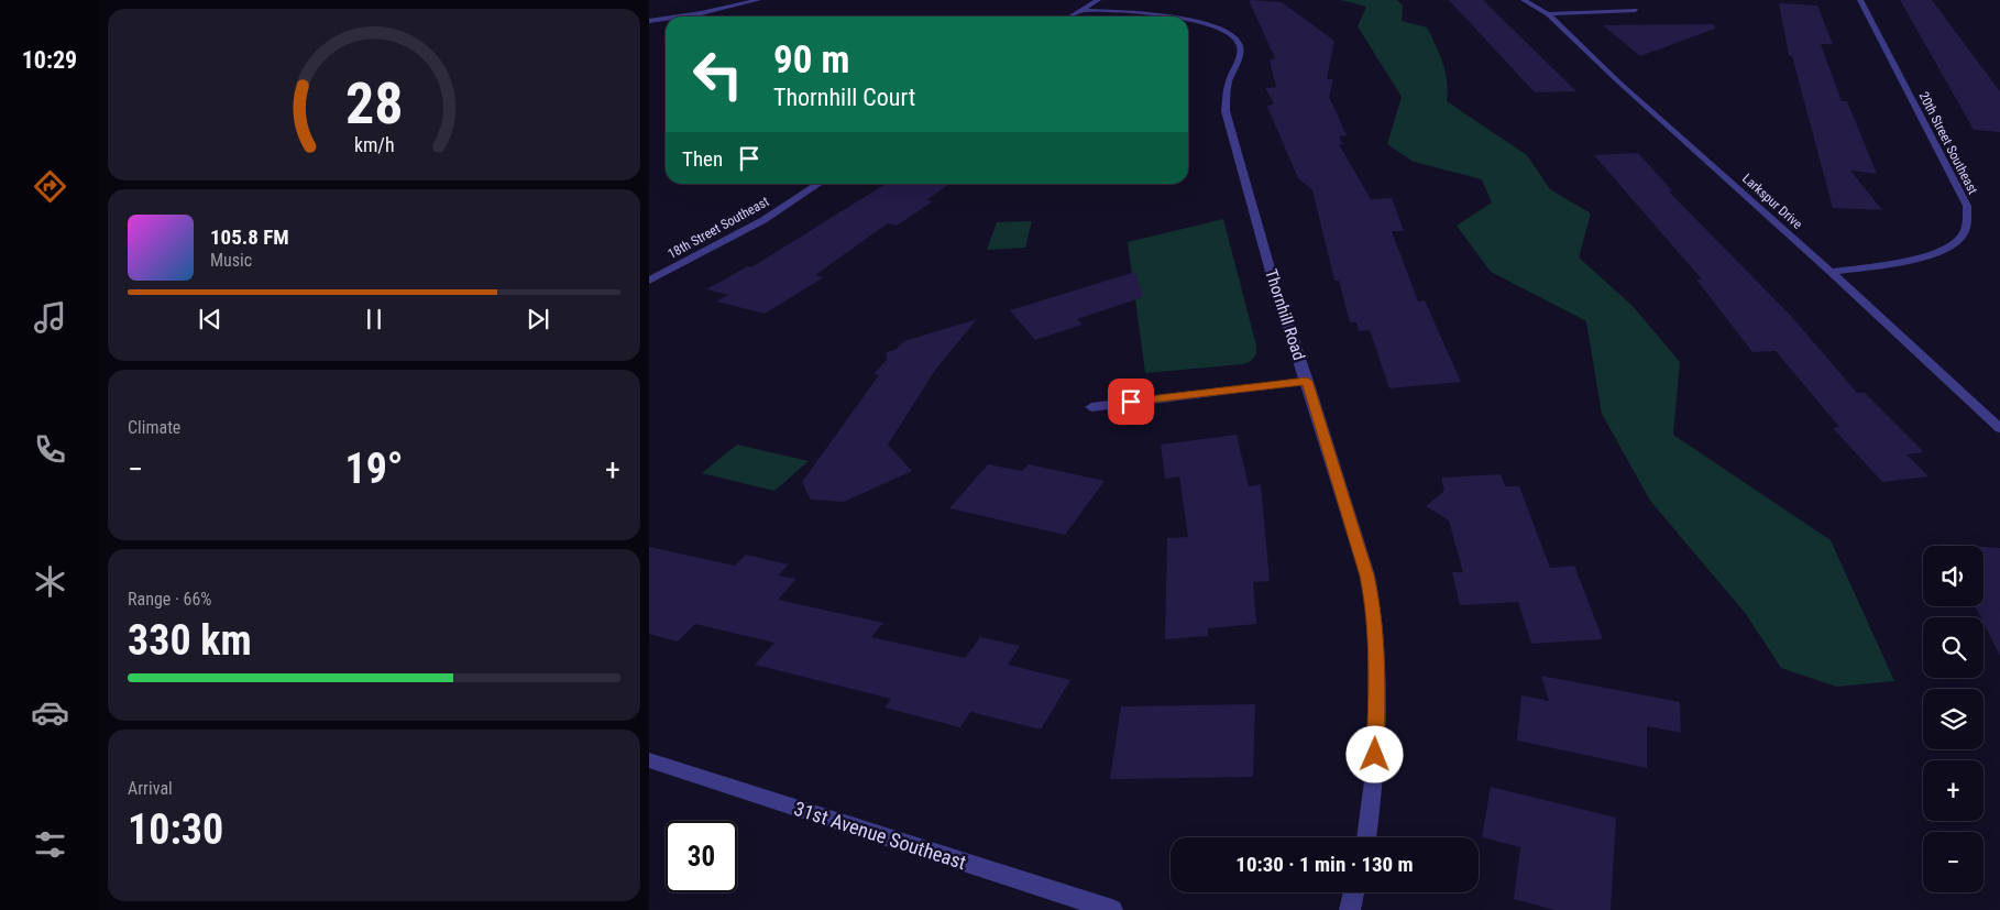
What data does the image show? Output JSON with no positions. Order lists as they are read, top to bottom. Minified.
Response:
{"streets":{"street":["20th Street Southeast","Larkspur Drive","18th Street Southeast","Thornhill Road","31st Avenue Southeast"]},"crossings":[["20th Street Southeast","Larkspur Drive"]],"page":{"tabs":"10:29","turn":["90 m","Thornhill Court"],"then":"Then","song":["105.8 FM","Music"],"tile":["Climate",["Range · 66%","330 km"],["Arrival","10:30"]],"heat":["−","19°","+"],"map_buttons":["+","−"],"limit":"30","trip":"10:30 · 1 min · 130 m","gauge":["28","km/h"]}}
